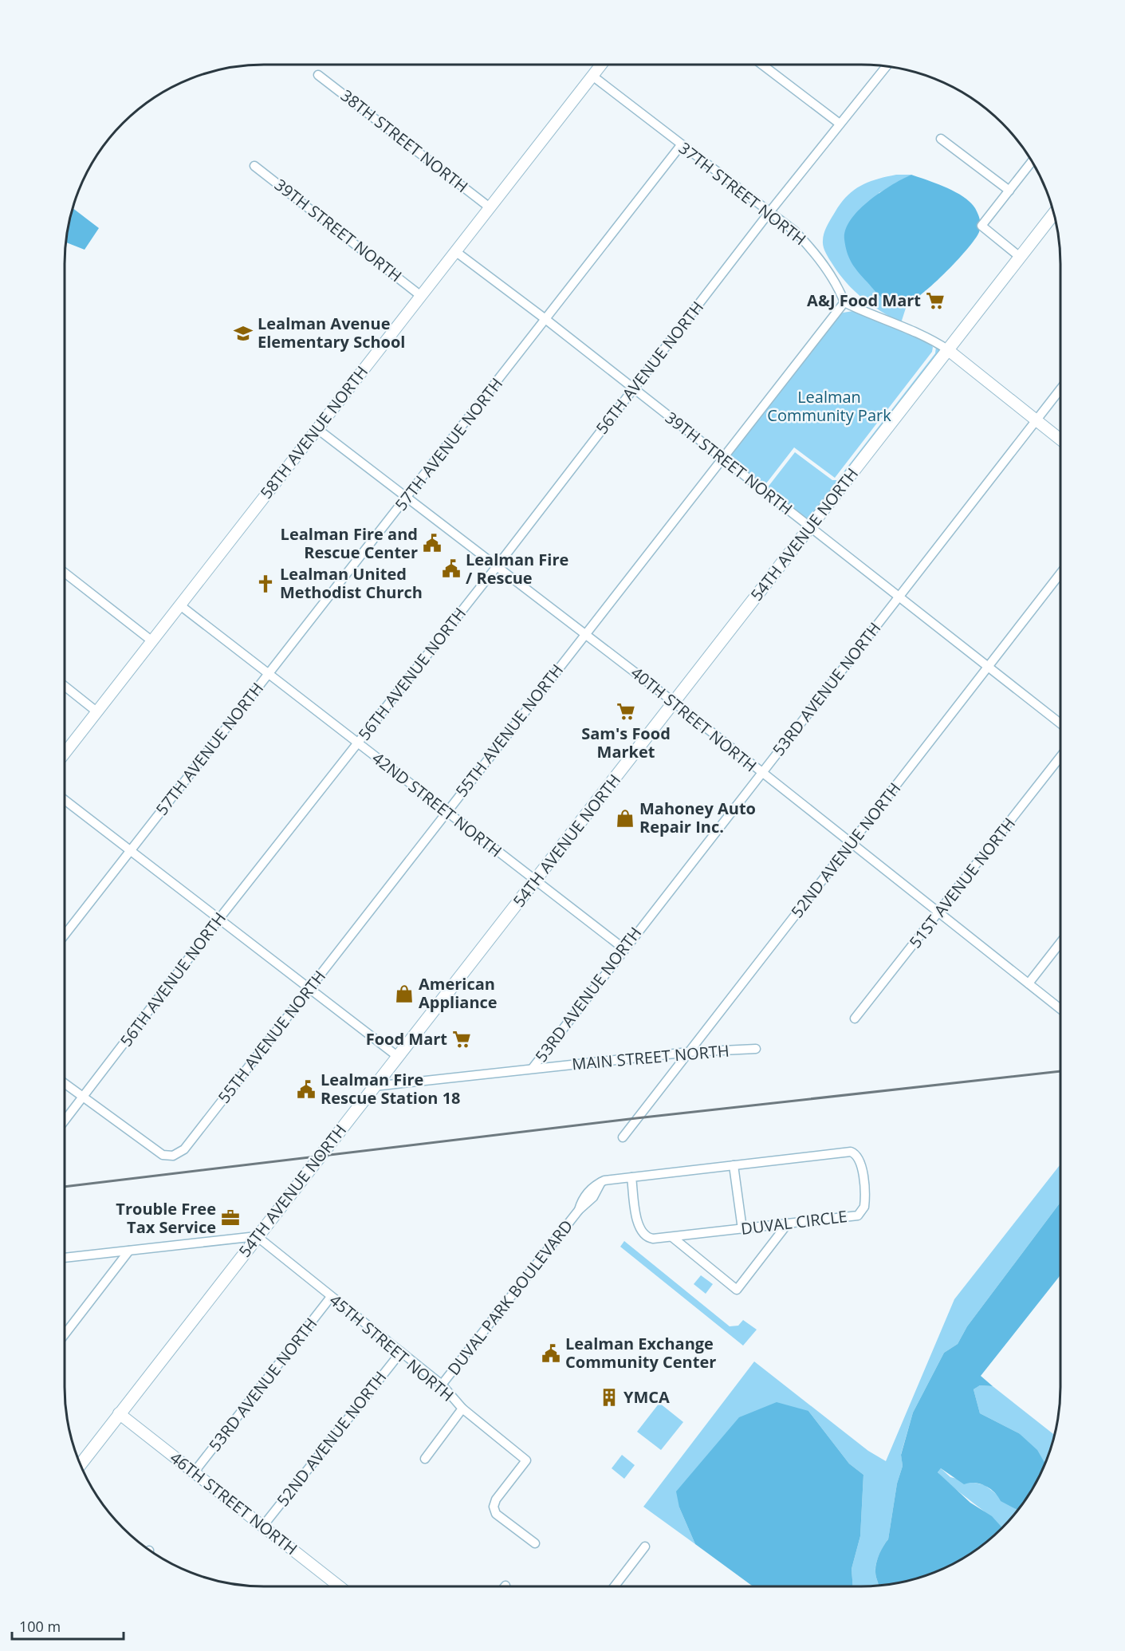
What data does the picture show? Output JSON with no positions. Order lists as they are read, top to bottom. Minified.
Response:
{"streets":{"main road":["54TH AVENUE NORTH"],"street":["38TH STREET NORTH","37TH STREET NORTH","39TH STREET NORTH","56TH AVENUE NORTH","58TH AVENUE NORTH","57TH AVENUE NORTH","53RD AVENUE NORTH","40TH STREET NORTH","55TH AVENUE NORTH","42ND STREET NORTH","52ND AVENUE NORTH","51ST AVENUE NORTH","MAIN STREET NORTH","DUVAL CIRCLE","DUVAL PARK BOULEVARD","45TH STREET NORTH","46TH STREET NORTH"]},"crossings":[["38TH STREET NORTH","58TH AVENUE NORTH"],["37TH STREET NORTH","56TH AVENUE NORTH"],["37TH STREET NORTH","58TH AVENUE NORTH"],["37TH STREET NORTH","57TH AVENUE NORTH"],["37TH STREET NORTH","55TH AVENUE NORTH"],["39TH STREET NORTH","56TH AVENUE NORTH"],["39TH STREET NORTH","58TH AVENUE NORTH"],["39TH STREET NORTH","57TH AVENUE NORTH"],["39TH STREET NORTH","54TH AVENUE NORTH"],["39TH STREET NORTH","53RD AVENUE NORTH"],["39TH STREET NORTH","55TH AVENUE NORTH"],["39TH STREET NORTH","52ND AVENUE NORTH"],["56TH AVENUE NORTH","40TH STREET NORTH"],["56TH AVENUE NORTH","55TH AVENUE NORTH"],["56TH AVENUE NORTH","42ND STREET NORTH"],["58TH AVENUE NORTH","40TH STREET NORTH"],["58TH AVENUE NORTH","42ND STREET NORTH"],["57TH AVENUE NORTH","40TH STREET NORTH"],["57TH AVENUE NORTH","42ND STREET NORTH"],["54TH AVENUE NORTH","40TH STREET NORTH"],["54TH AVENUE NORTH","42ND STREET NORTH"],["54TH AVENUE NORTH","MAIN STREET NORTH"],["54TH AVENUE NORTH","45TH STREET NORTH"],["54TH AVENUE NORTH","46TH STREET NORTH"],["53RD AVENUE NORTH","40TH STREET NORTH"],["53RD AVENUE NORTH","42ND STREET NORTH"],["53RD AVENUE NORTH","MAIN STREET NORTH"],["53RD AVENUE NORTH","45TH STREET NORTH"],["53RD AVENUE NORTH","46TH STREET NORTH"],["40TH STREET NORTH","55TH AVENUE NORTH"],["40TH STREET NORTH","52ND AVENUE NORTH"],["40TH STREET NORTH","51ST AVENUE NORTH"],["55TH AVENUE NORTH","42ND STREET NORTH"],["52ND AVENUE NORTH","MAIN STREET NORTH"],["52ND AVENUE NORTH","45TH STREET NORTH"],["52ND AVENUE NORTH","46TH STREET NORTH"],["DUVAL CIRCLE","DUVAL PARK BOULEVARD"],["DUVAL PARK BOULEVARD","45TH STREET NORTH"]],"parks":["Lealman Community Park"],"places":{"supermarket":["A&J Food Mart","Sam's Food Market","Food Mart"],"school or university":["Lealman Avenue Elementary School"],"public building":["Lealman Fire and Rescue Center","Lealman Fire / Rescue","Lealman Fire Rescue Station 18","Lealman Exchange Community Center"],"church":["Lealman United Methodist Church"],"shop":["Mahoney Auto Repair Inc.","American Appliance"],"office":["Trouble Free Tax Service"],"building":["YMCA"]},"scale_bar":"100 m"}
